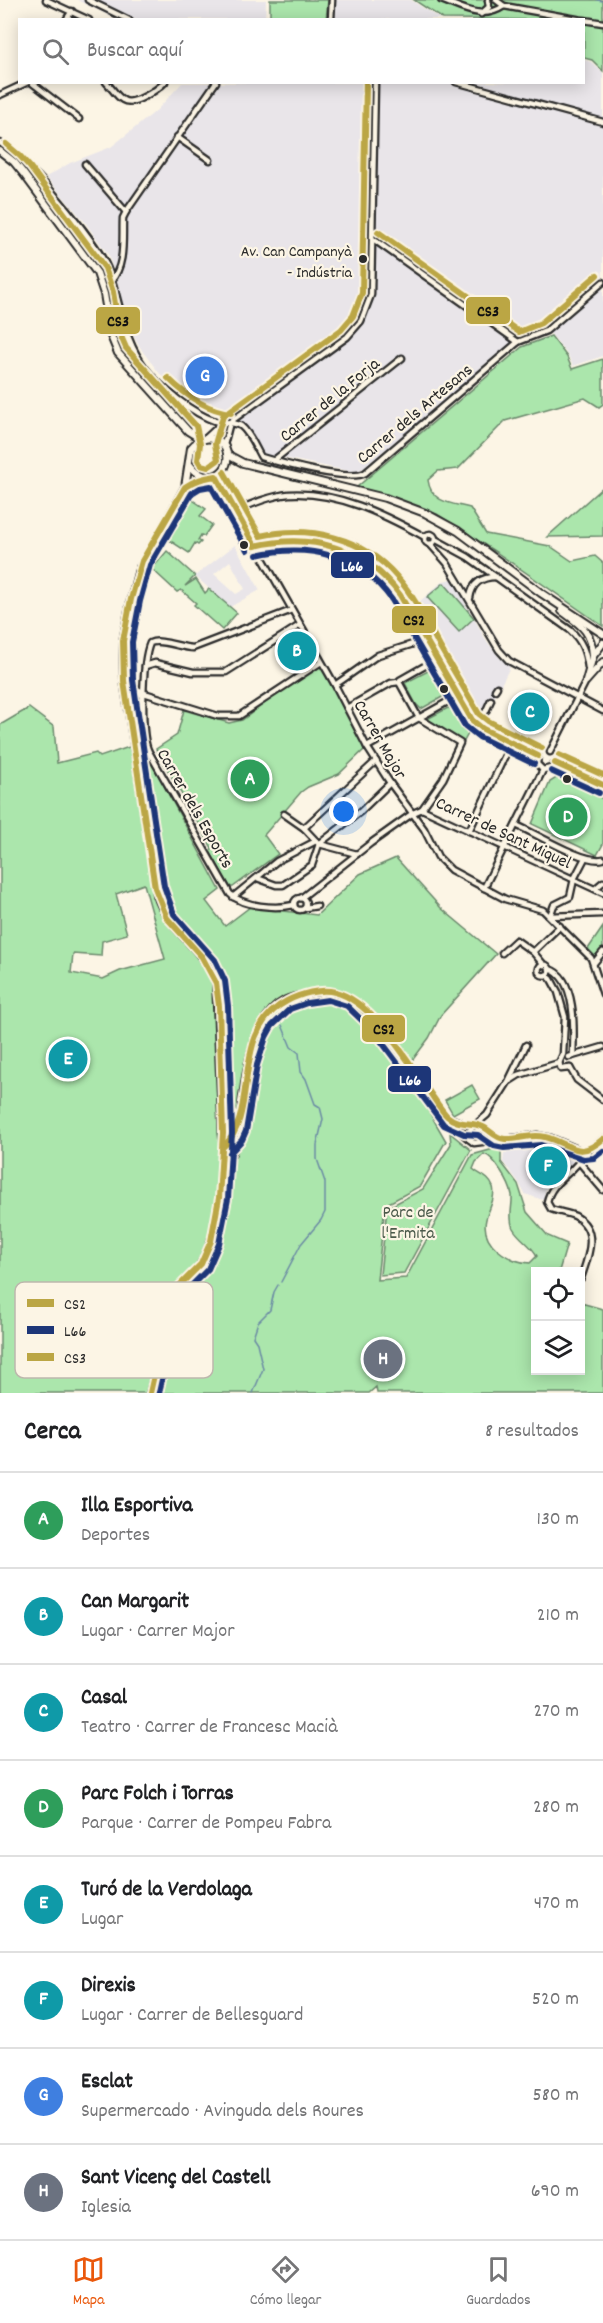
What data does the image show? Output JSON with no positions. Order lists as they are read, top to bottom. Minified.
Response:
{"streets":{"street":["Carrer de la Forja","Carrer dels Artesans","Carrer Major","Carrer dels Esports","Carrer de Sant Miquel"]},"crossings":[["Carrer de la Forja","Carrer dels Artesans"]],"parks":["Parc de l'Ermita"],"places":["Av. Can Campanyà - Indústria"],"lines":["transit line CS3","transit line CS2","transit line L66"],"legend":["CS2","L66","CS3"],"page":{"search":"Buscar aquí","pins":["G","B","C","A","D","E","F","H"],"heading":["Cerca","8 resultados"],"list":[{"mark":"A","name":"Illa Esportiva","note":"Deportes","value":"130 m"},{"mark":"B","name":"Can Margarit","note":"Lugar · Carrer Major","value":"210 m"},{"mark":"C","name":"Casal","note":"Teatro · Carrer de Francesc Macià","value":"270 m"},{"mark":"D","name":"Parc Folch i Torras","note":"Parque · Carrer de Pompeu Fabra","value":"280 m"},{"mark":"E","name":"Turó de la Verdolaga","note":"Lugar","value":"470 m"},{"mark":"F","name":"Direxis","note":"Lugar · Carrer de Bellesguard","value":"520 m"},{"mark":"G","name":"Esclat","note":"Supermercado · Avinguda dels Roures","value":"580 m"},{"mark":"H","name":"Sant Vicenç del Castell","note":"Iglesia","value":"690 m"}],"nav":["Mapa","Cómo llegar","Guardados"]}}
